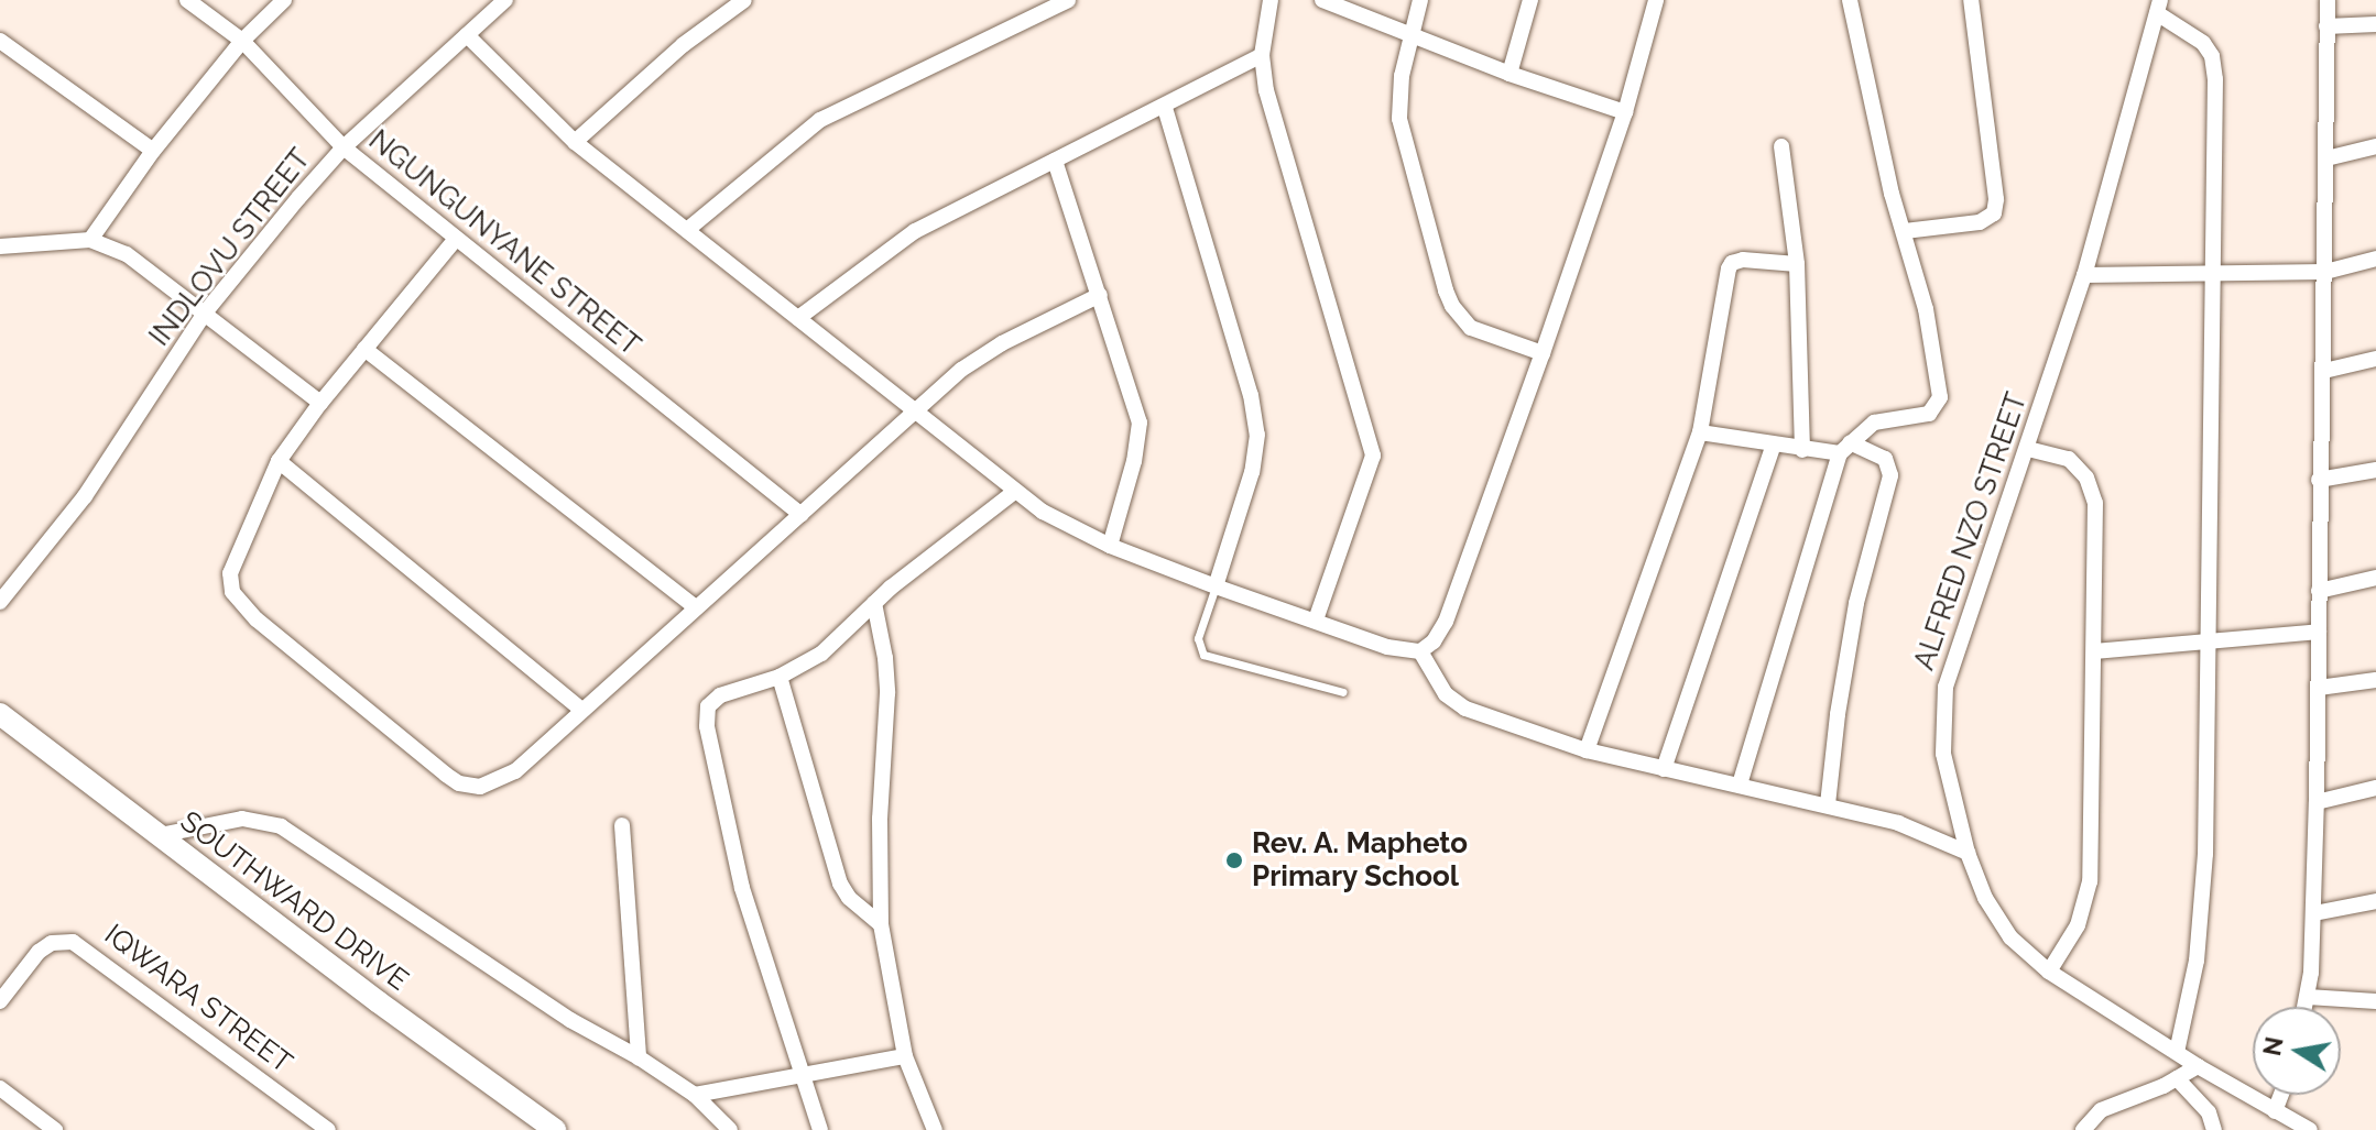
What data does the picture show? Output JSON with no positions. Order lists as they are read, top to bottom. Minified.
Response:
{"streets":{"main road":["SOUTHWARD DRIVE"],"street":["NGUNGUNYANE STREET","INDLOVU STREET","ALFRED NZO STREET","IQWARA STREET"]},"crossings":[["NGUNGUNYANE STREET","INDLOVU STREET"]],"places":["Rev. A. Mapheto Primary School"],"north":"left"}
